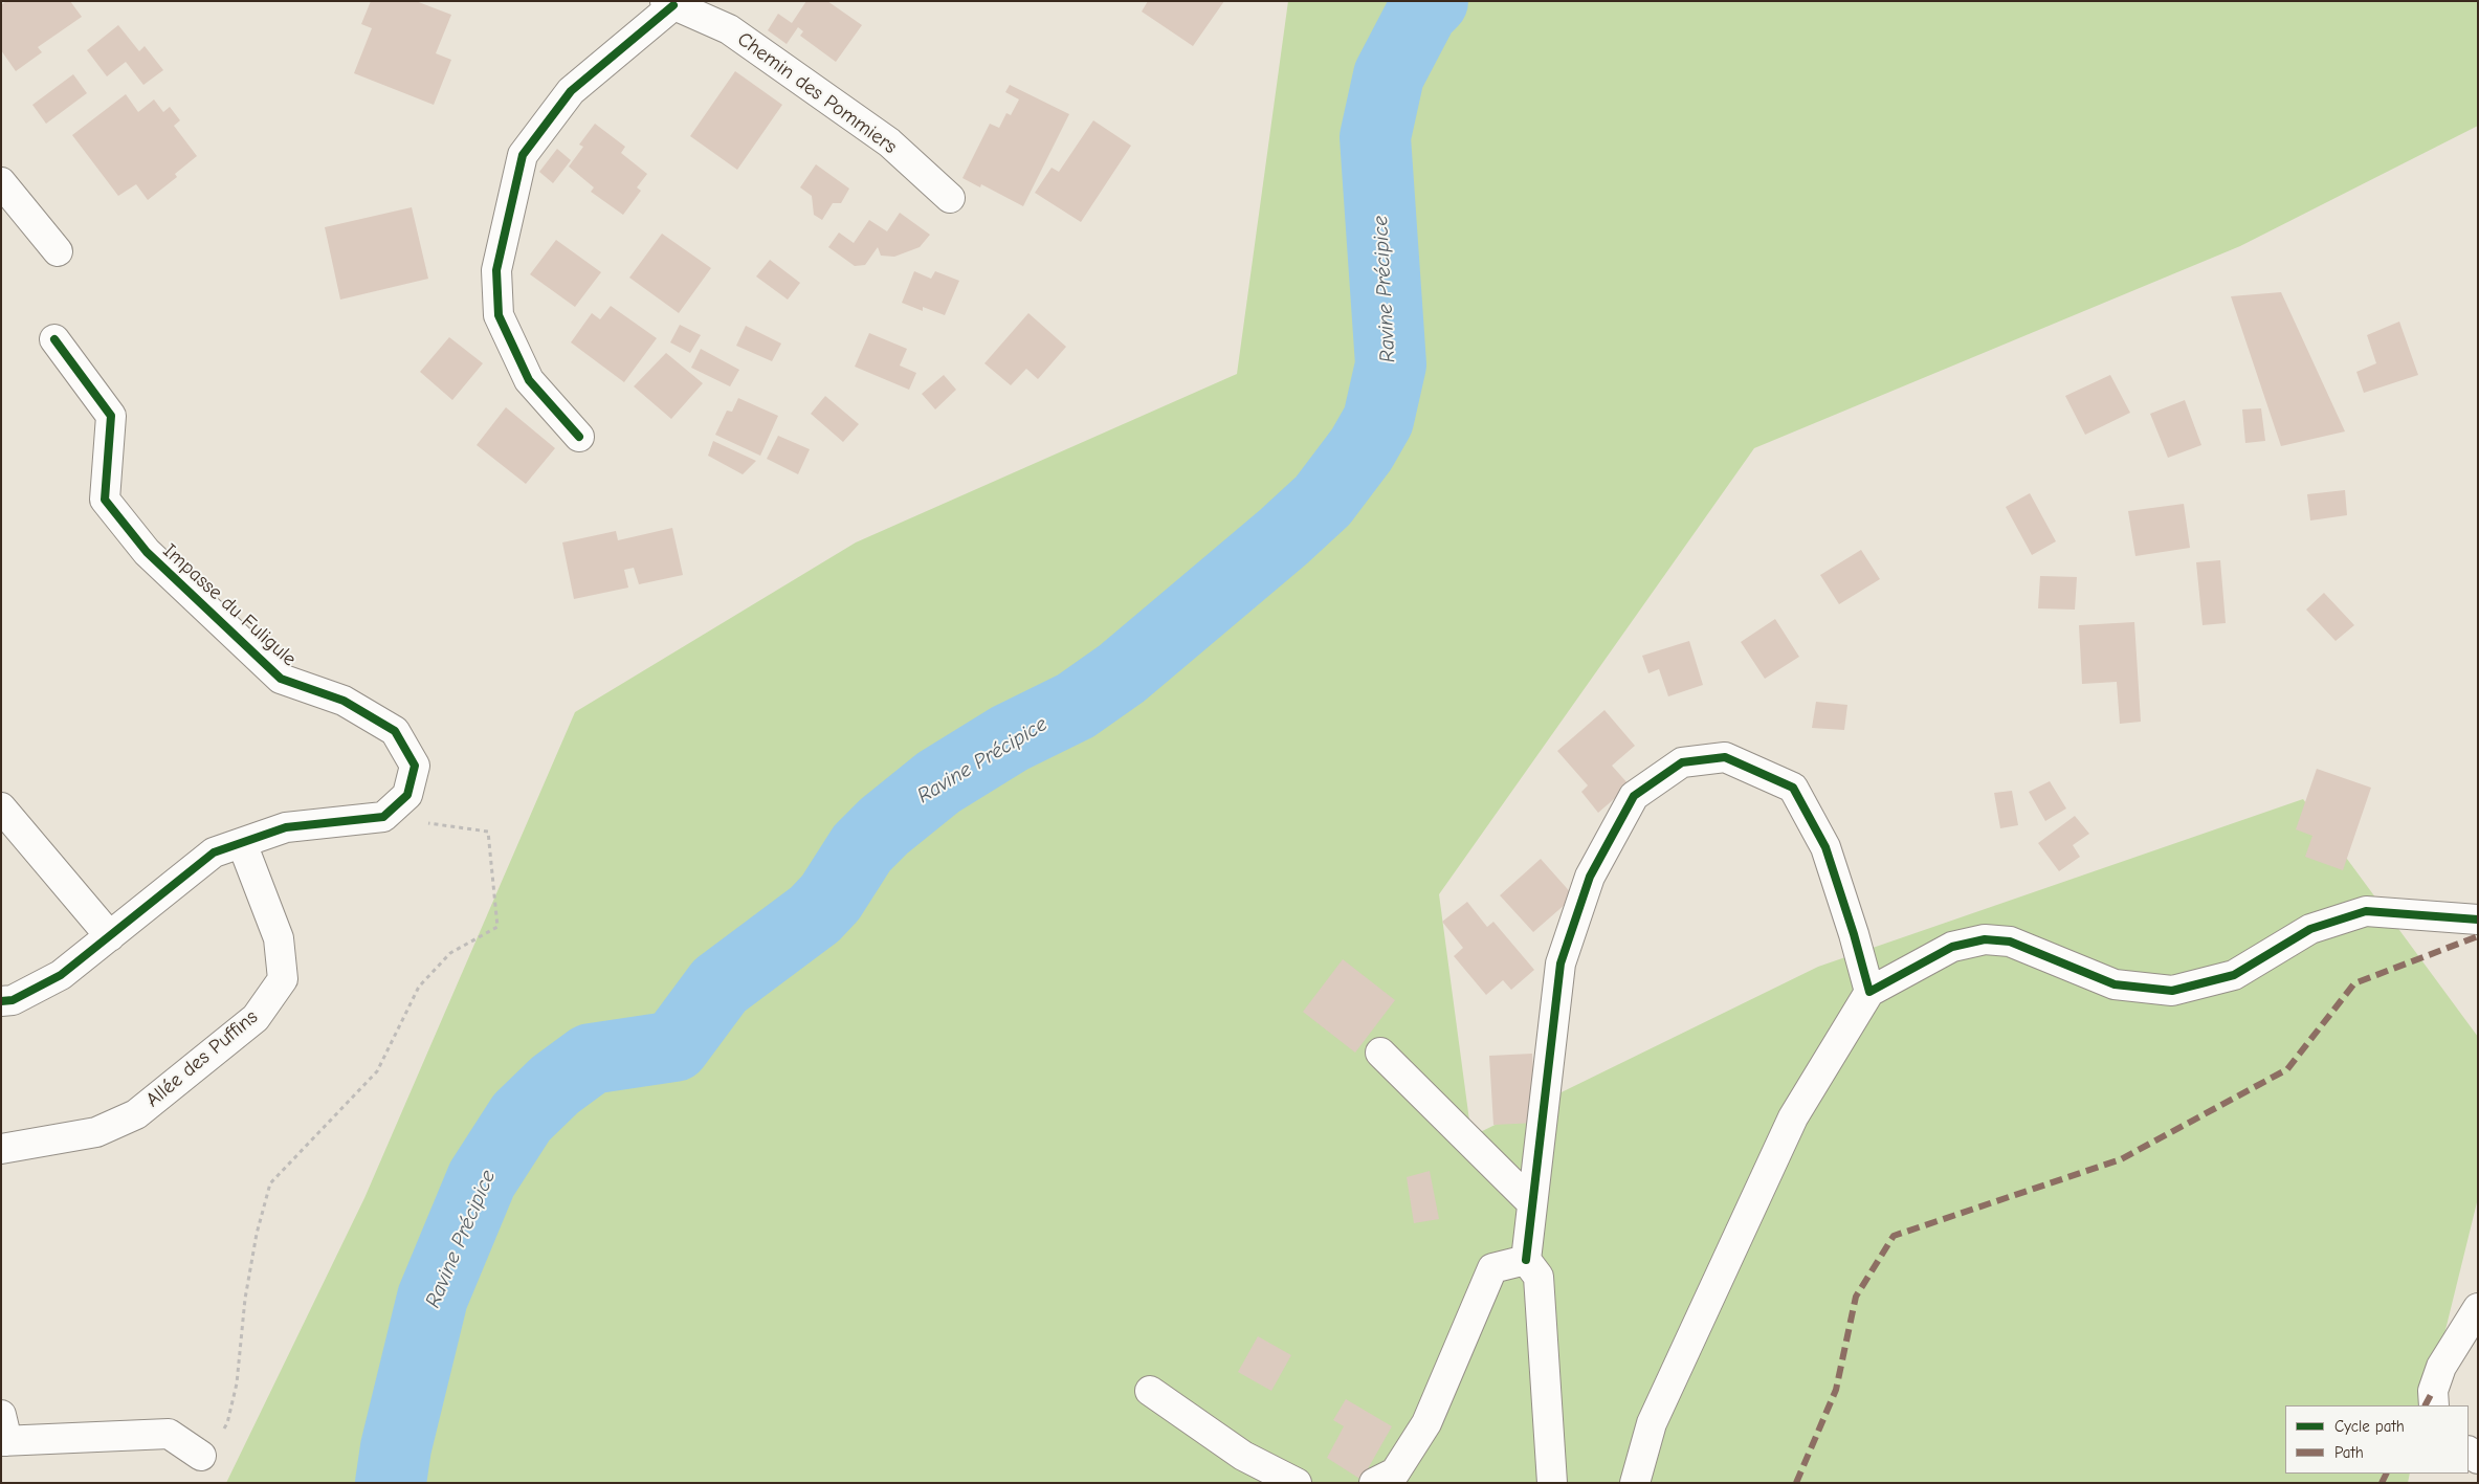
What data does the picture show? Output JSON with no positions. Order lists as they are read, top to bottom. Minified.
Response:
{"streets":{"street":["Chemin des Pommiers","Impasse du Fuligule","Allée des Puffins"]},"water":["Ravine Précipice"],"legend":["Cycle path","Path"]}
